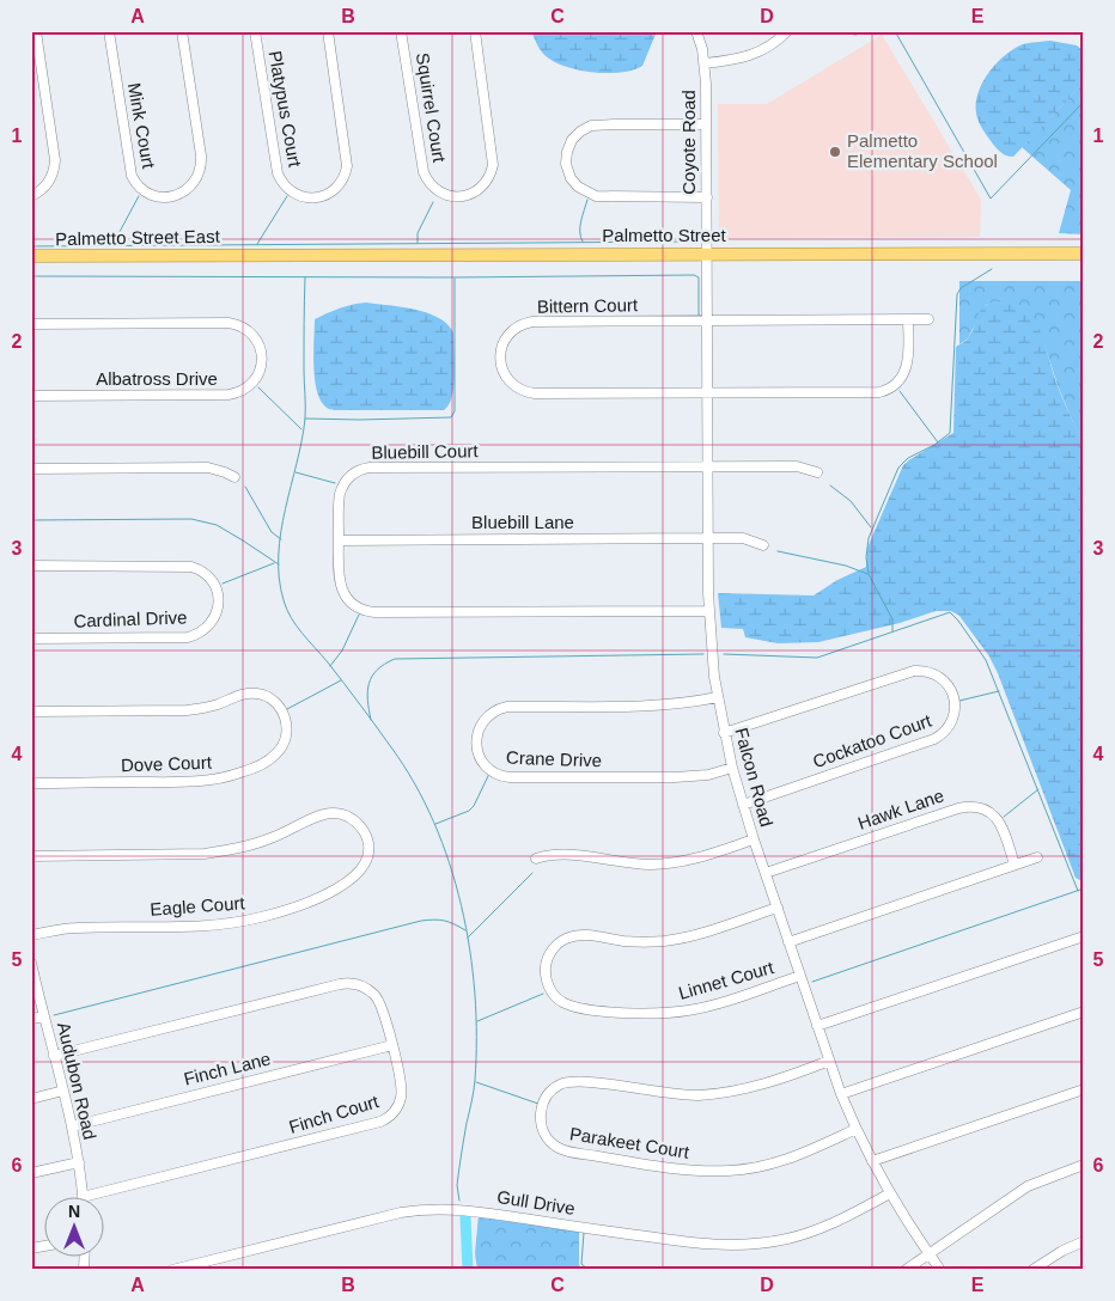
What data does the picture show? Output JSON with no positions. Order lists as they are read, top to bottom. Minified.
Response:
{"streets":{"main road":["Palmetto Street","Palmetto Street East"],"street":["Squirrel Court","Platypus Court","Mink Court","Coyote Road","Bittern Court","Albatross Drive","Bluebill Court","Bluebill Lane","Cardinal Drive","Cockatoo Court","Crane Drive","Dove Court","Falcon Road","Hawk Lane","Eagle Court","Linnet Court","Finch Lane","Audubon Road","Finch Court","Parakeet Court","Gull Drive"]},"crossings":[["Coyote Road","Palmetto Street"],["Coyote Road","Falcon Road"],["Palmetto Street","Palmetto Street East"],["Palmetto Street","Falcon Road"],["Bittern Court","Falcon Road"],["Bluebill Court","Bluebill Lane"],["Bluebill Court","Falcon Road"],["Bluebill Lane","Falcon Road"],["Cockatoo Court","Falcon Road"],["Crane Drive","Falcon Road"],["Falcon Road","Hawk Lane"],["Falcon Road","Linnet Court"],["Falcon Road","Parakeet Court"],["Falcon Road","Gull Drive"],["Finch Lane","Audubon Road"],["Finch Lane","Finch Court"],["Audubon Road","Finch Court"]],"places":["Palmetto Elementary School"],"north":"top","grid":{"columns":["A","B","C","D","E"],"rows":["1","2","3","4","5","6"]}}
